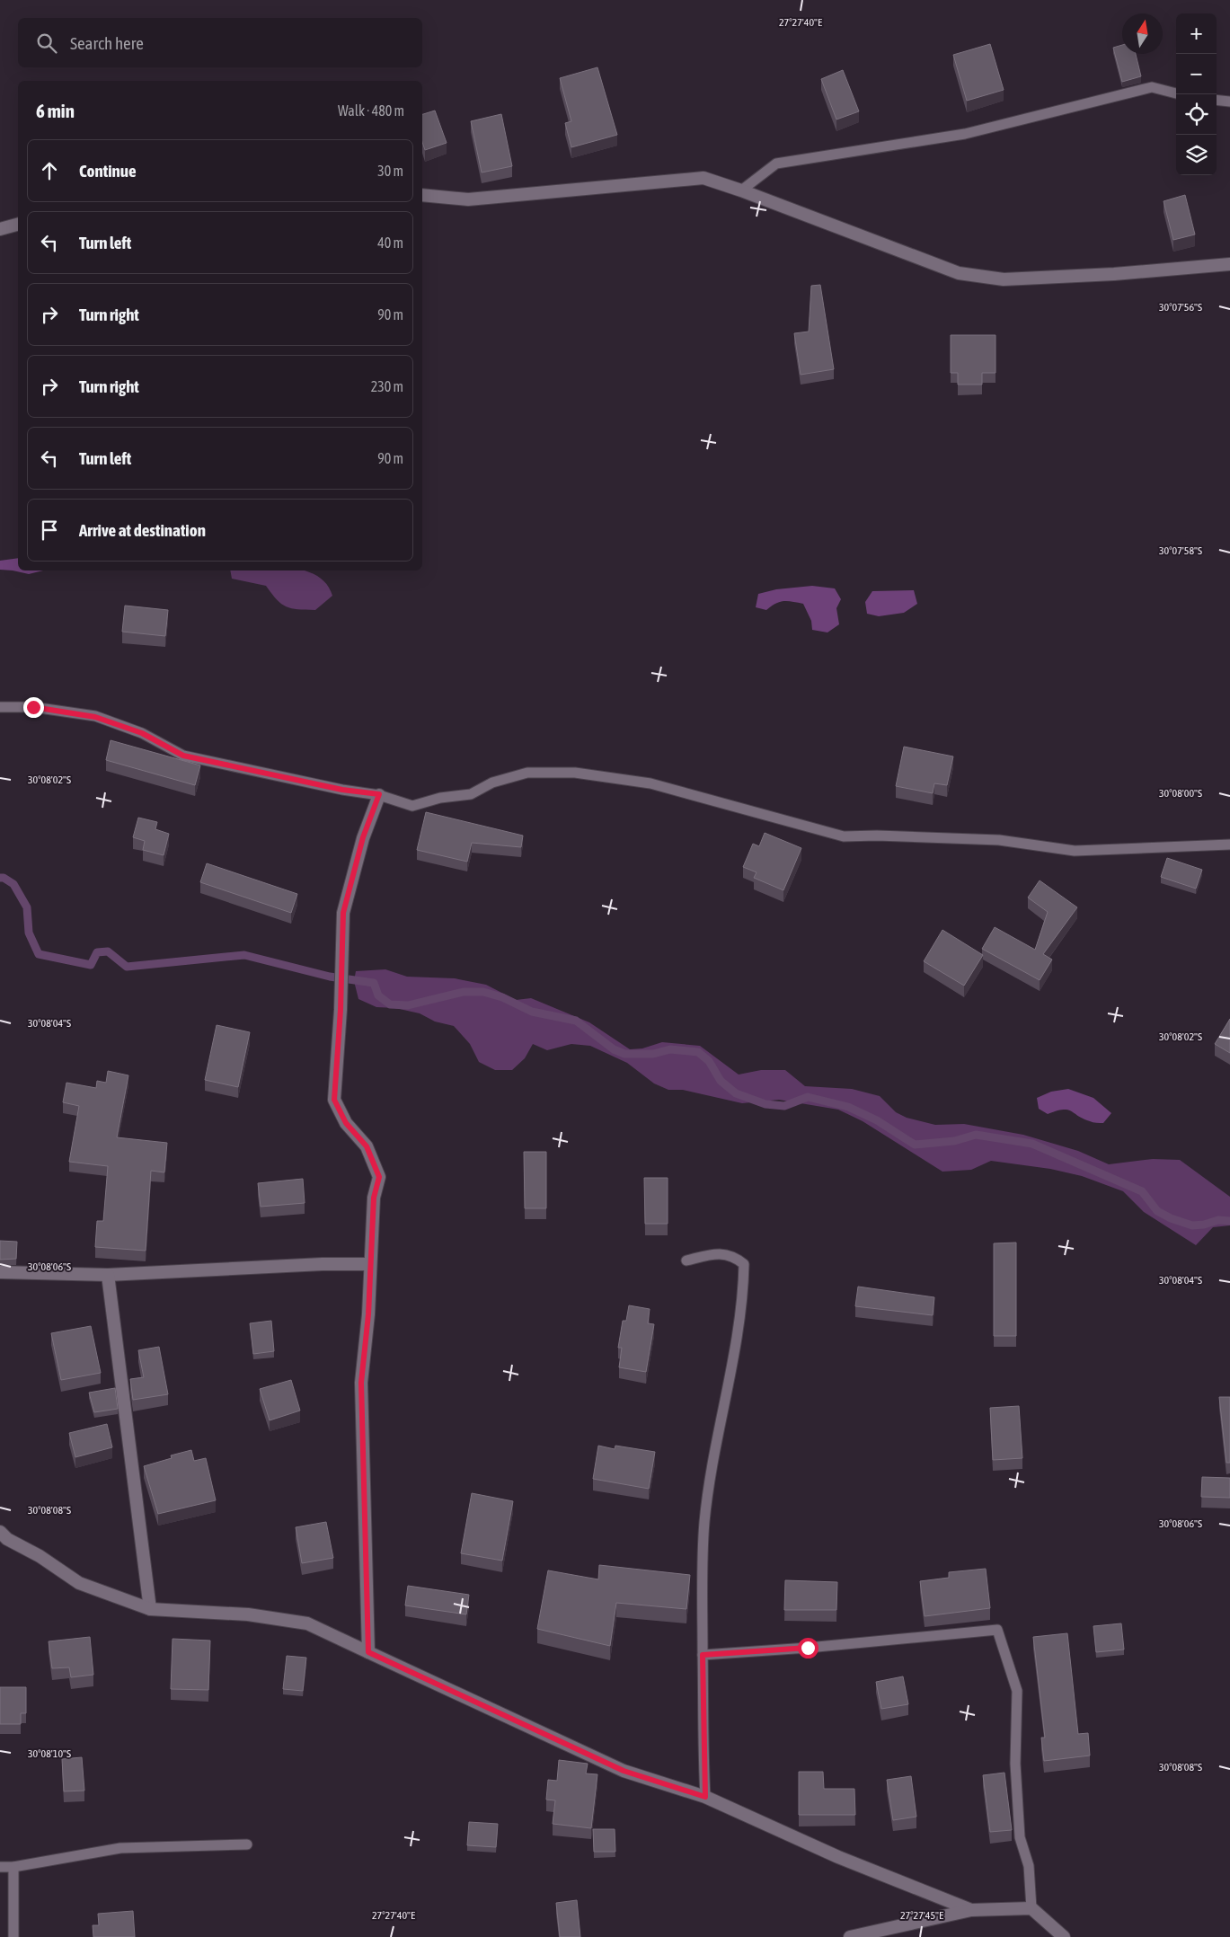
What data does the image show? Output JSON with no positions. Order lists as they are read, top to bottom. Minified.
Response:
{"north":"top","page":{"map_buttons":["+","−"],"search":"Search here","heading":["6 min","Walk · 480 m"],"list":[["Continue","30 m"],["Turn left","40 m"],["Turn right","90 m"],["Turn right","230 m"],["Turn left","90 m"],"Arrive at destination"]},"coordinates":["27°27'40\"E","30°07'56\"S","30°07'58\"S","30°08'02\"S","30°08'00\"S","30°08'04\"S","30°08'06\"S","30°08'08\"S","30°08'10\"S","27°27'45\"E"]}
